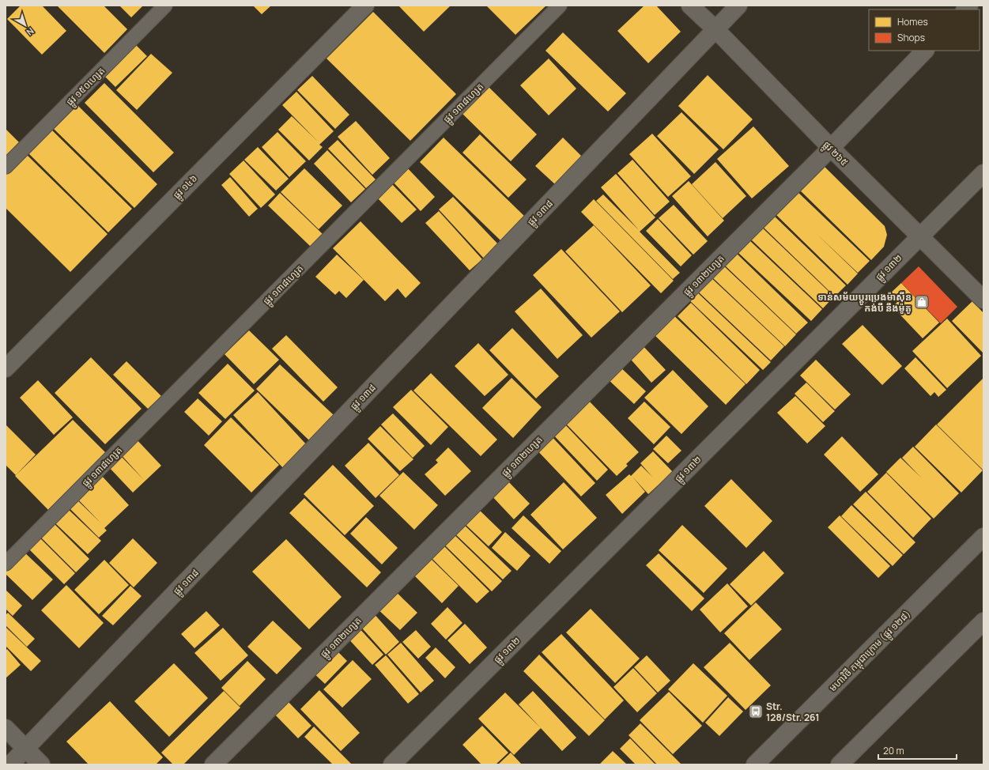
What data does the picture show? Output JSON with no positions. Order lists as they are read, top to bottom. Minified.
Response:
{"streets":{"street":["ផ្លូវ ២៦៥","ផ្លូវ ១៤៦","ផ្លូវ ១៣៨","ផ្លូវ ១៣២","ផ្លូវ ១៣២ហ្សេត","មហាវិថី កម្ពុជាក្រោម (ផ្លូវ ១២៨)"],"lane":["ផ្លូវ ១៥០ហ្សេត","ផ្លូវ ១៣៨ហ្សេត"]},"crossings":[["ផ្លូវ ២៦៥","ផ្លូវ ១៣៨"],["ផ្លូវ ២៦៥","ផ្លូវ ១៣២"],["ផ្លូវ ២៦៥","ផ្លូវ ១៣២ហ្សេត"]],"places":{"shop":["ទាន់សម័យប្តូរប្រេងម៉ាសុីន កង់បី នឹងម៉ូតូ"],"bus stop":["Str. 128/Str. 261"]},"legend":["Homes","Shops"],"scale_bar":"20 m","north":"bottom right"}
